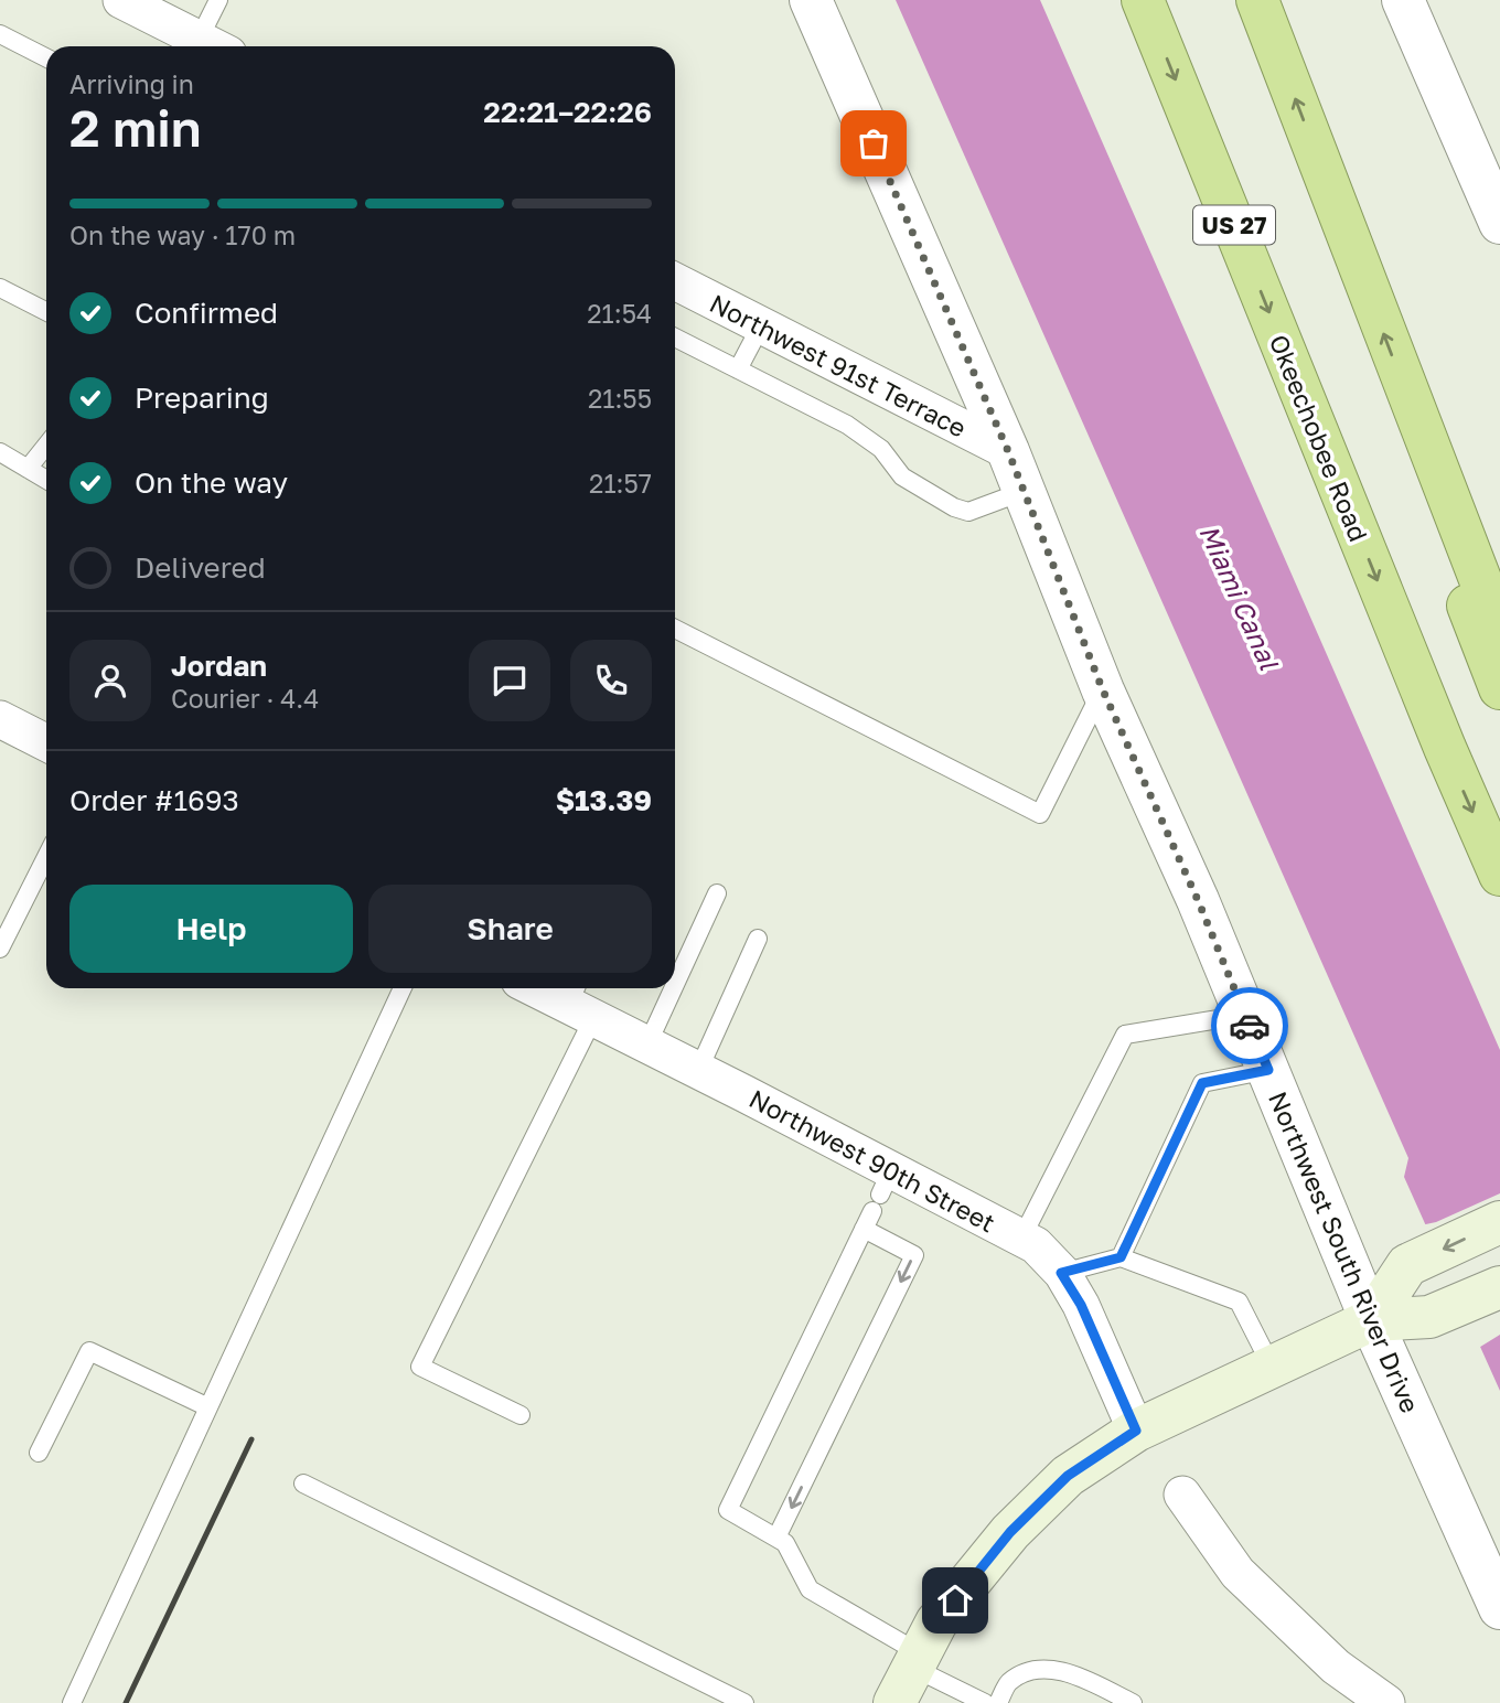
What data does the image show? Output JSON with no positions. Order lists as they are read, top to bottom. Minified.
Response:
{"streets":{"highway":["US 27","Okeechobee Road"],"street":["Northwest 91st Terrace","Northwest 90th Street","Northwest South River Drive"]},"crossings":[["Northwest 91st Terrace","Northwest South River Drive"]],"water":["Miami Canal"],"page":{"heading":["2 min","Arriving in","22:21–22:26"],"panel":["Jordan","Courier · 4.4","Order #1693","$13.39"],"bar":"On the way · 170 m","list":[["Confirmed","21:54"],["Preparing","21:55"],["On the way","21:57"],"Delivered"],"buttons":["Help","Share"]}}
